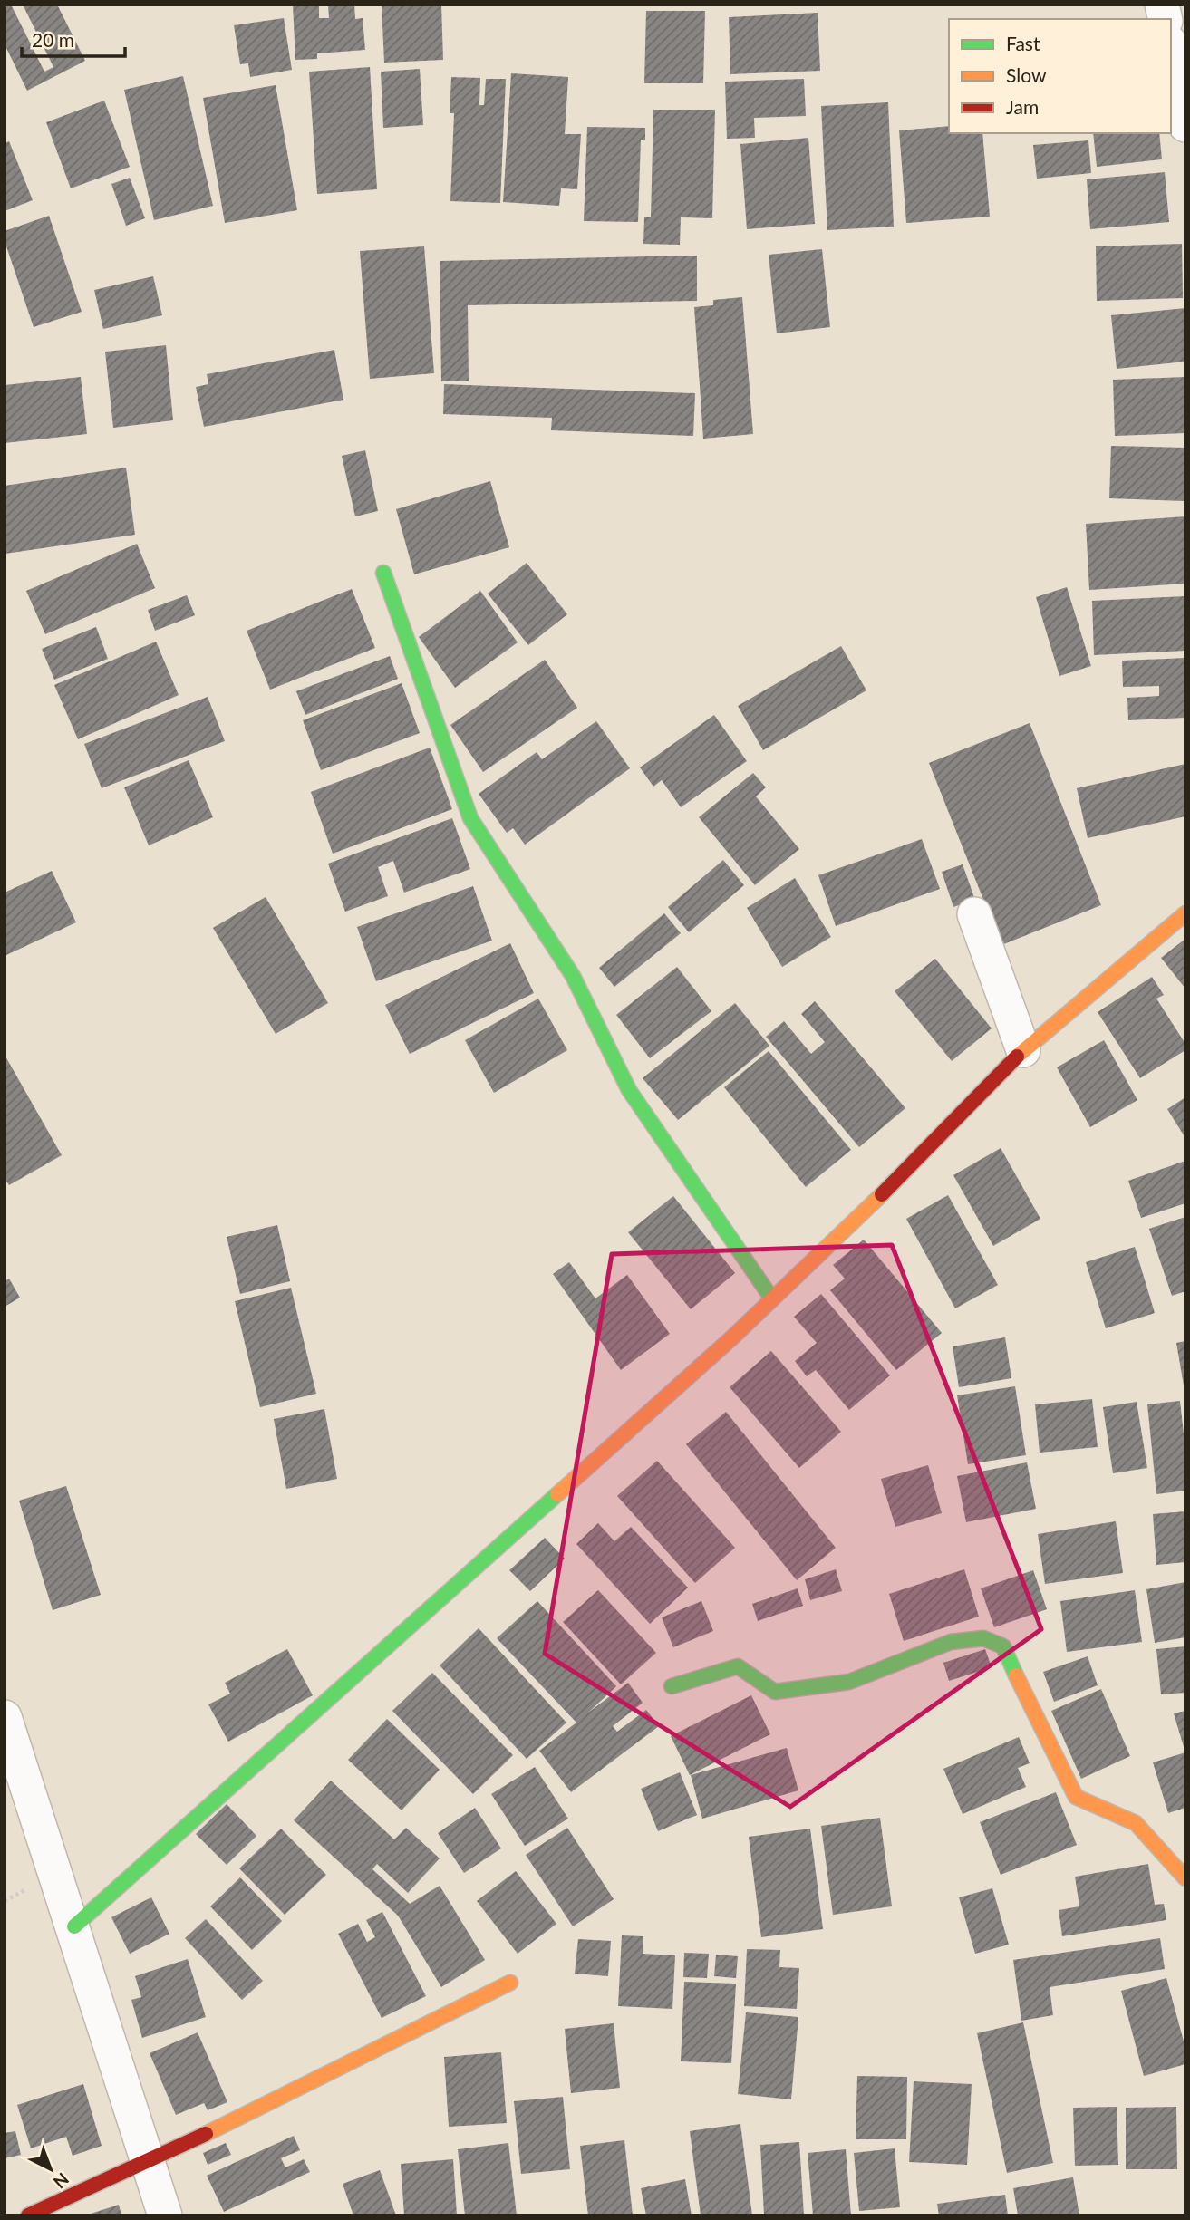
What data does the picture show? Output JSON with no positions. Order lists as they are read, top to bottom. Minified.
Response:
{"legend":["Fast","Slow","Jam"],"scale_bar":"20 m","north":"bottom right"}
